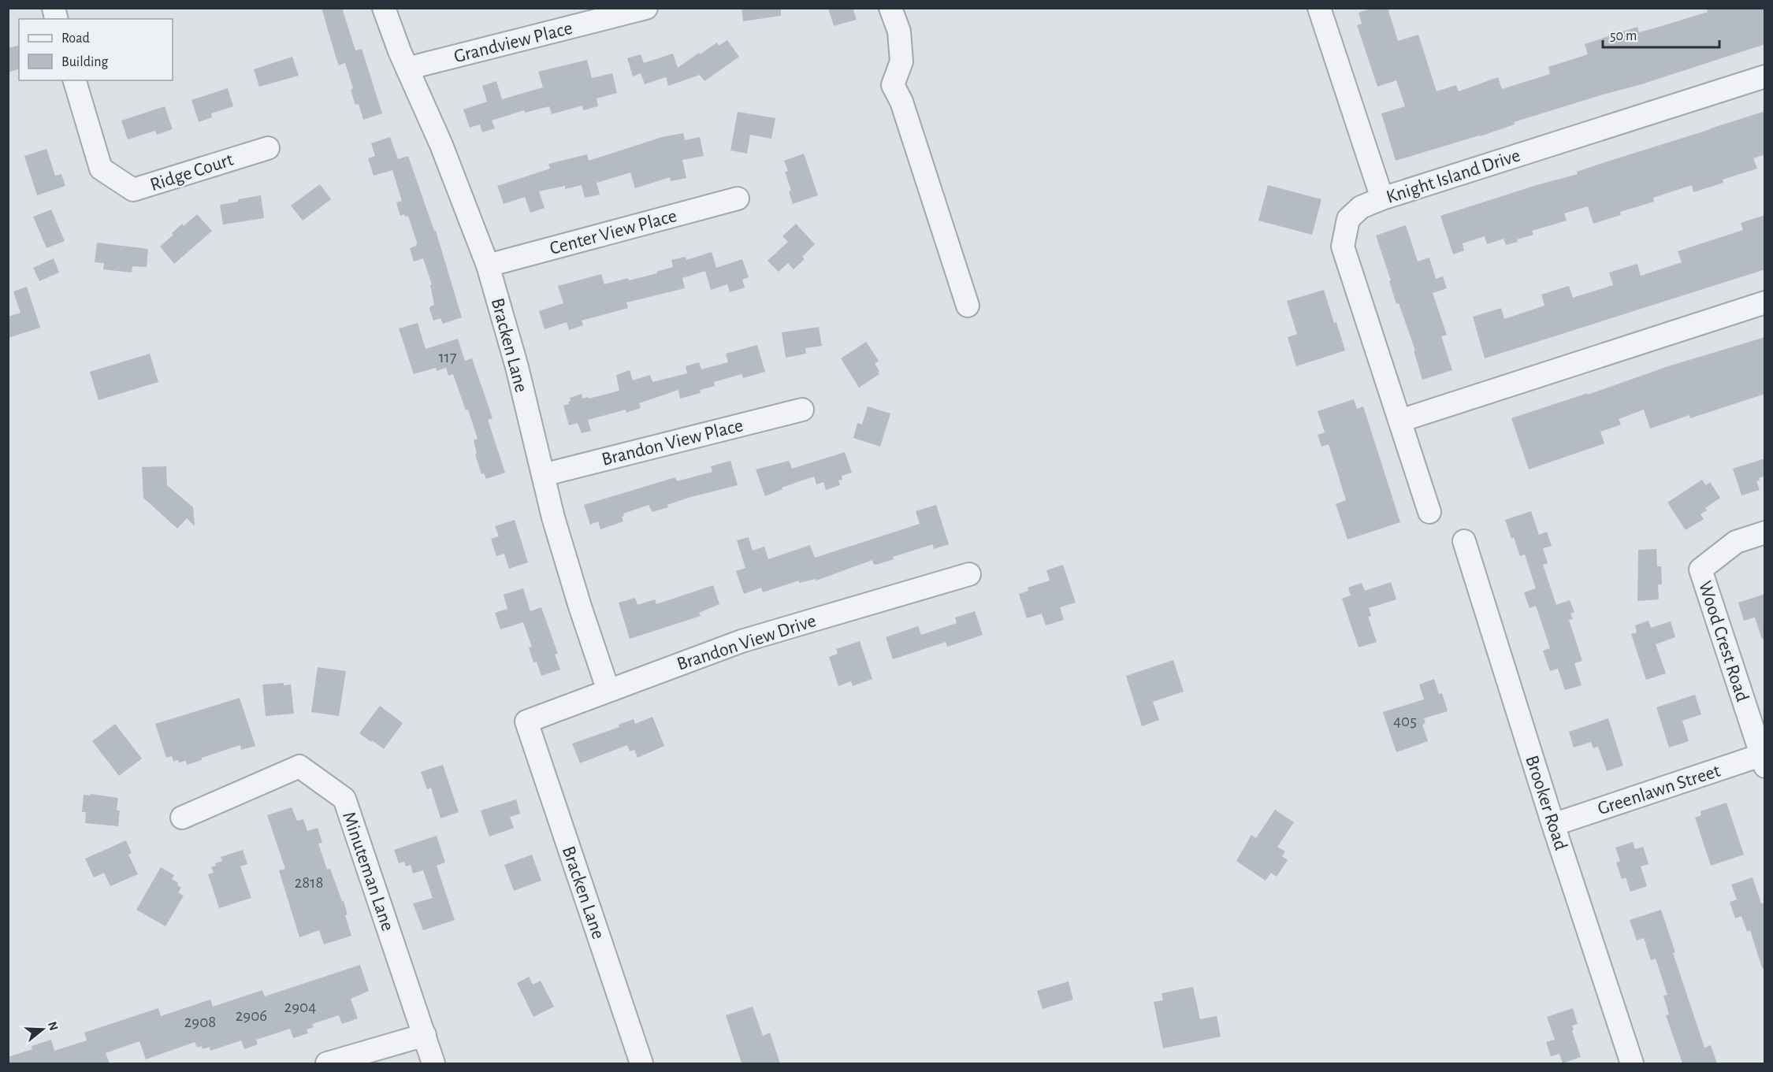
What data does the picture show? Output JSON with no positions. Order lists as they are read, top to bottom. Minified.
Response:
{"streets":{"street":["Grandview Place","Ridge Court","Knight Island Drive","Center View Place","Bracken Lane","Brandon View Place","Wood Crest Road","Brandon View Drive","Greenlawn Street","Brooker Road","Minuteman Lane"]},"crossings":[["Grandview Place","Bracken Lane"],["Center View Place","Bracken Lane"],["Bracken Lane","Brandon View Place"],["Bracken Lane","Brandon View Drive"],["Wood Crest Road","Greenlawn Street"],["Greenlawn Street","Brooker Road"]],"house_numbers":["117","405","2818","2904","2906","2908"],"legend":["Road","Building"],"scale_bar":"50 m","north":"right"}
